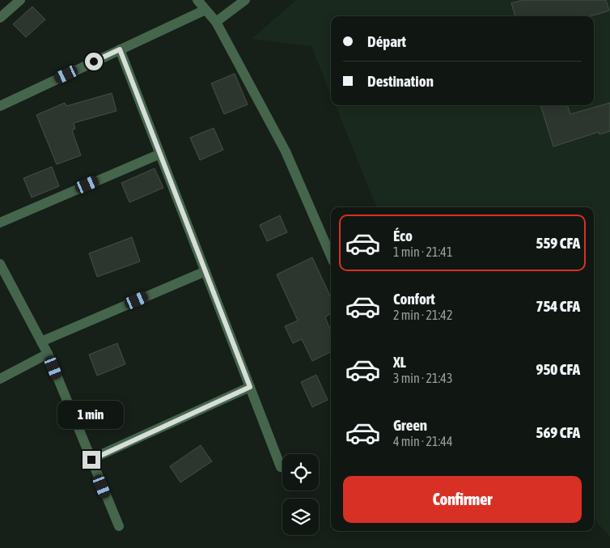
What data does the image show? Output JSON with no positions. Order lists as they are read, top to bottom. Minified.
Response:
{"page":{"banner":["Départ","Destination"],"list":[{"name":"Éco","note":"1 min · 21:41","value":"559 CFA"},{"name":"Confort","note":"2 min · 21:42","value":"754 CFA"},{"name":"XL","note":"3 min · 21:43","value":"950 CFA"},{"name":"Green","note":"4 min · 21:44","value":"569 CFA"}],"bubble":"1 min","buttons":"Confirmer"}}
